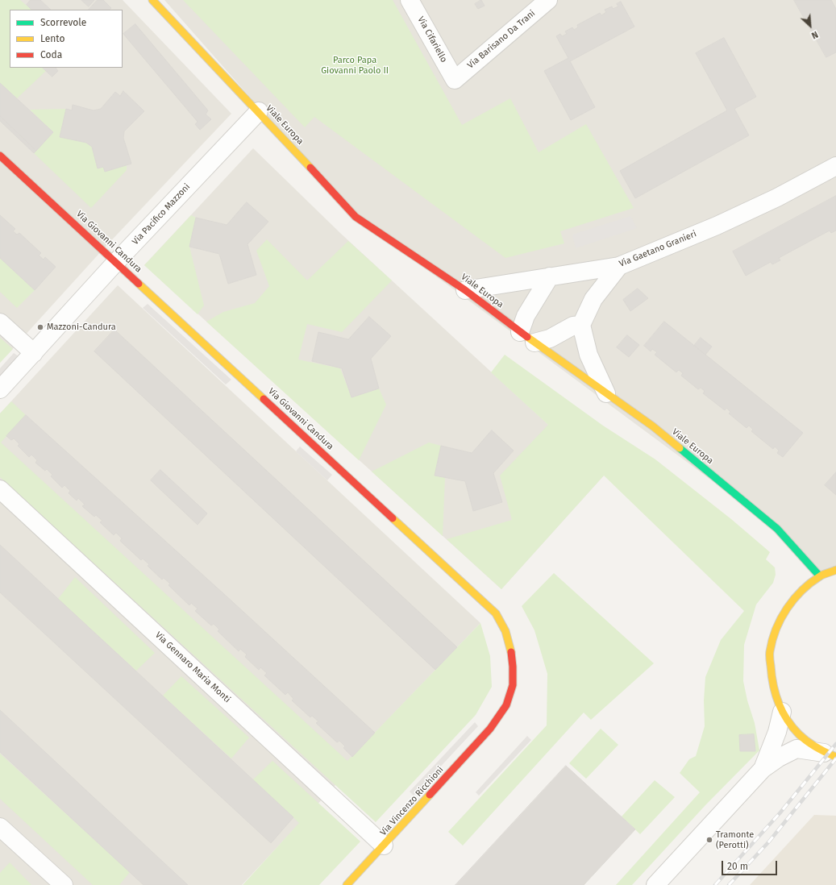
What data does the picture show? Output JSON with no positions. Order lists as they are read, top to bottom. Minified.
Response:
{"streets":{"main road":["Viale Europa","Via Giovanni Candura","Via Vincenzo Ricchioni"],"street":["Via Cifariello","Via Barisano Da Trani","Via Pacifico Mazzoni","Via Gaetano Granieri","Via Gennaro Maria Monti"]},"crossings":[["Via Cifariello","Via Barisano Da Trani"],["Viale Europa","Via Pacifico Mazzoni"],["Viale Europa","Via Gaetano Granieri"],["Via Pacifico Mazzoni","Via Giovanni Candura"],["Via Giovanni Candura","Via Vincenzo Ricchioni"],["Via Gennaro Maria Monti","Via Vincenzo Ricchioni"]],"parks":["Parco Papa Giovanni Paolo II"],"places":["Mazzoni-Candura","Tramonte (Perotti)"],"legend":["Scorrevole","Lento","Coda"],"scale_bar":"20 m","north":"bottom right"}
